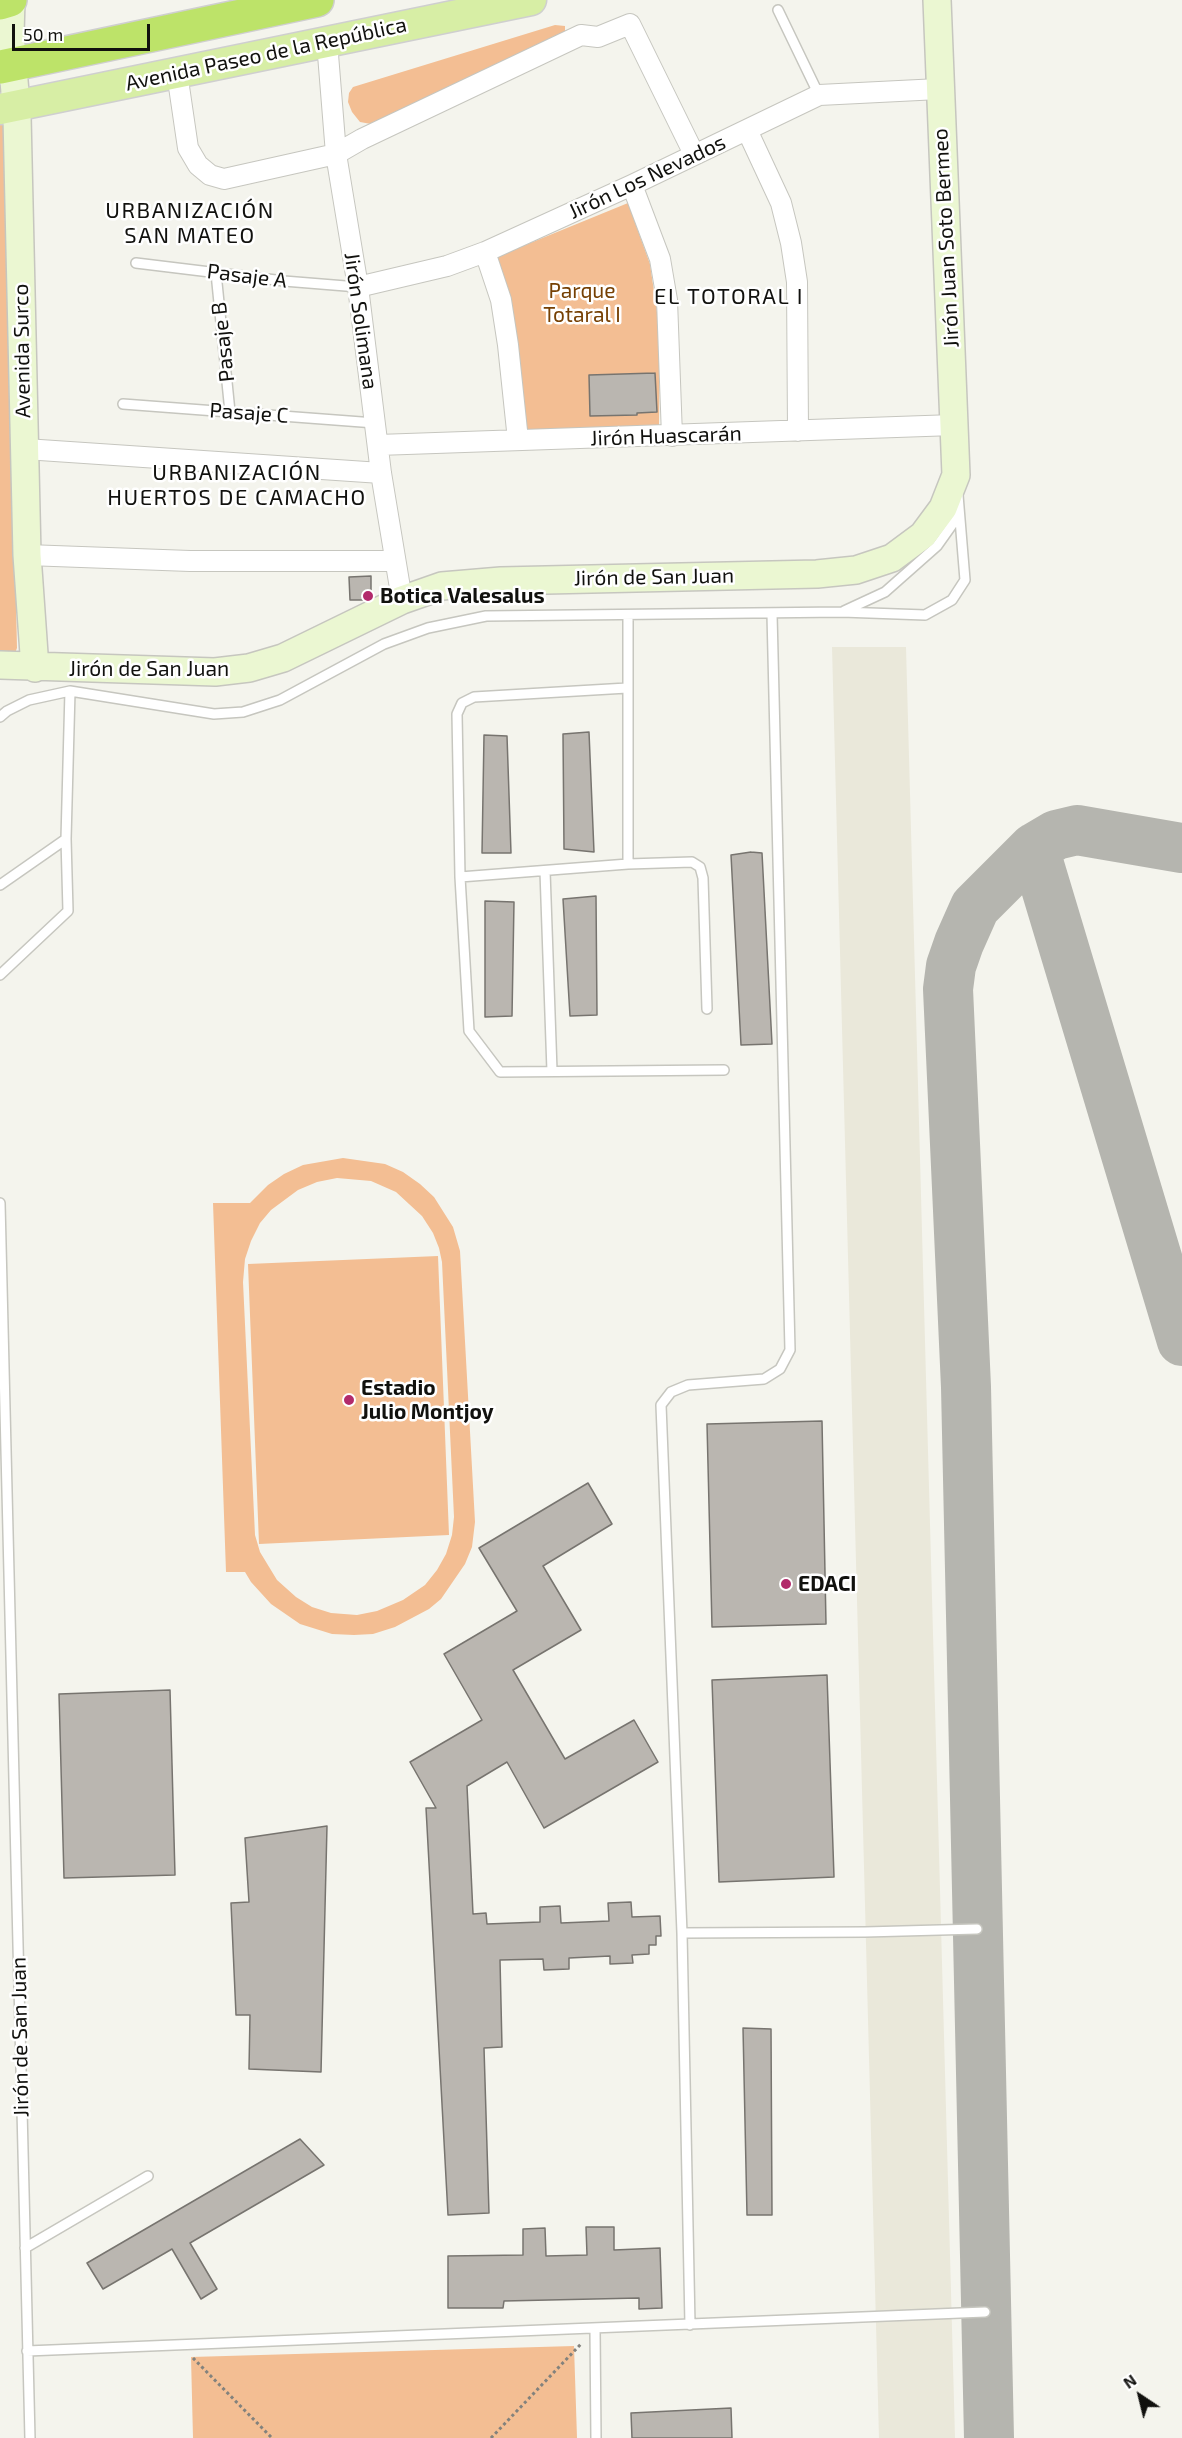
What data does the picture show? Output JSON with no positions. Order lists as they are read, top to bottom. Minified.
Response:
{"streets":{"main road":["Avenida Paseo de la República"],"street":["Jirón Los Nevados","Jirón Juan Soto Bermeo","Jirón Solimana","Avenida Surco","Jirón Huascarán","Jirón de San Juan"],"lane":["Pasaje A","Pasaje B","Pasaje C"]},"crossings":[["Avenida Paseo de la República","Jirón Solimana"],["Avenida Paseo de la República","Avenida Surco"],["Jirón Los Nevados","Jirón Juan Soto Bermeo"],["Jirón Los Nevados","Pasaje A"],["Jirón Los Nevados","Jirón Solimana"],["Jirón Juan Soto Bermeo","Jirón Huascarán"],["Jirón Juan Soto Bermeo","Jirón de San Juan"],["Pasaje A","Jirón Solimana"],["Pasaje A","Pasaje B"],["Jirón Solimana","Pasaje C"],["Jirón Solimana","Jirón Huascarán"],["Jirón Solimana","Jirón de San Juan"],["Pasaje B","Pasaje C"],["Avenida Surco","Jirón de San Juan"]],"districts":["URBANIZACIÓN SAN MATEO","EL TOTORAL I","URBANIZACIÓN HUERTOS DE CAMACHO"],"parks":["Parque Totaral I"],"places":["Botica Valesalus","Estadio Julio Montjoy","EDACI"],"scale_bar":"50 m","north":"top left"}
